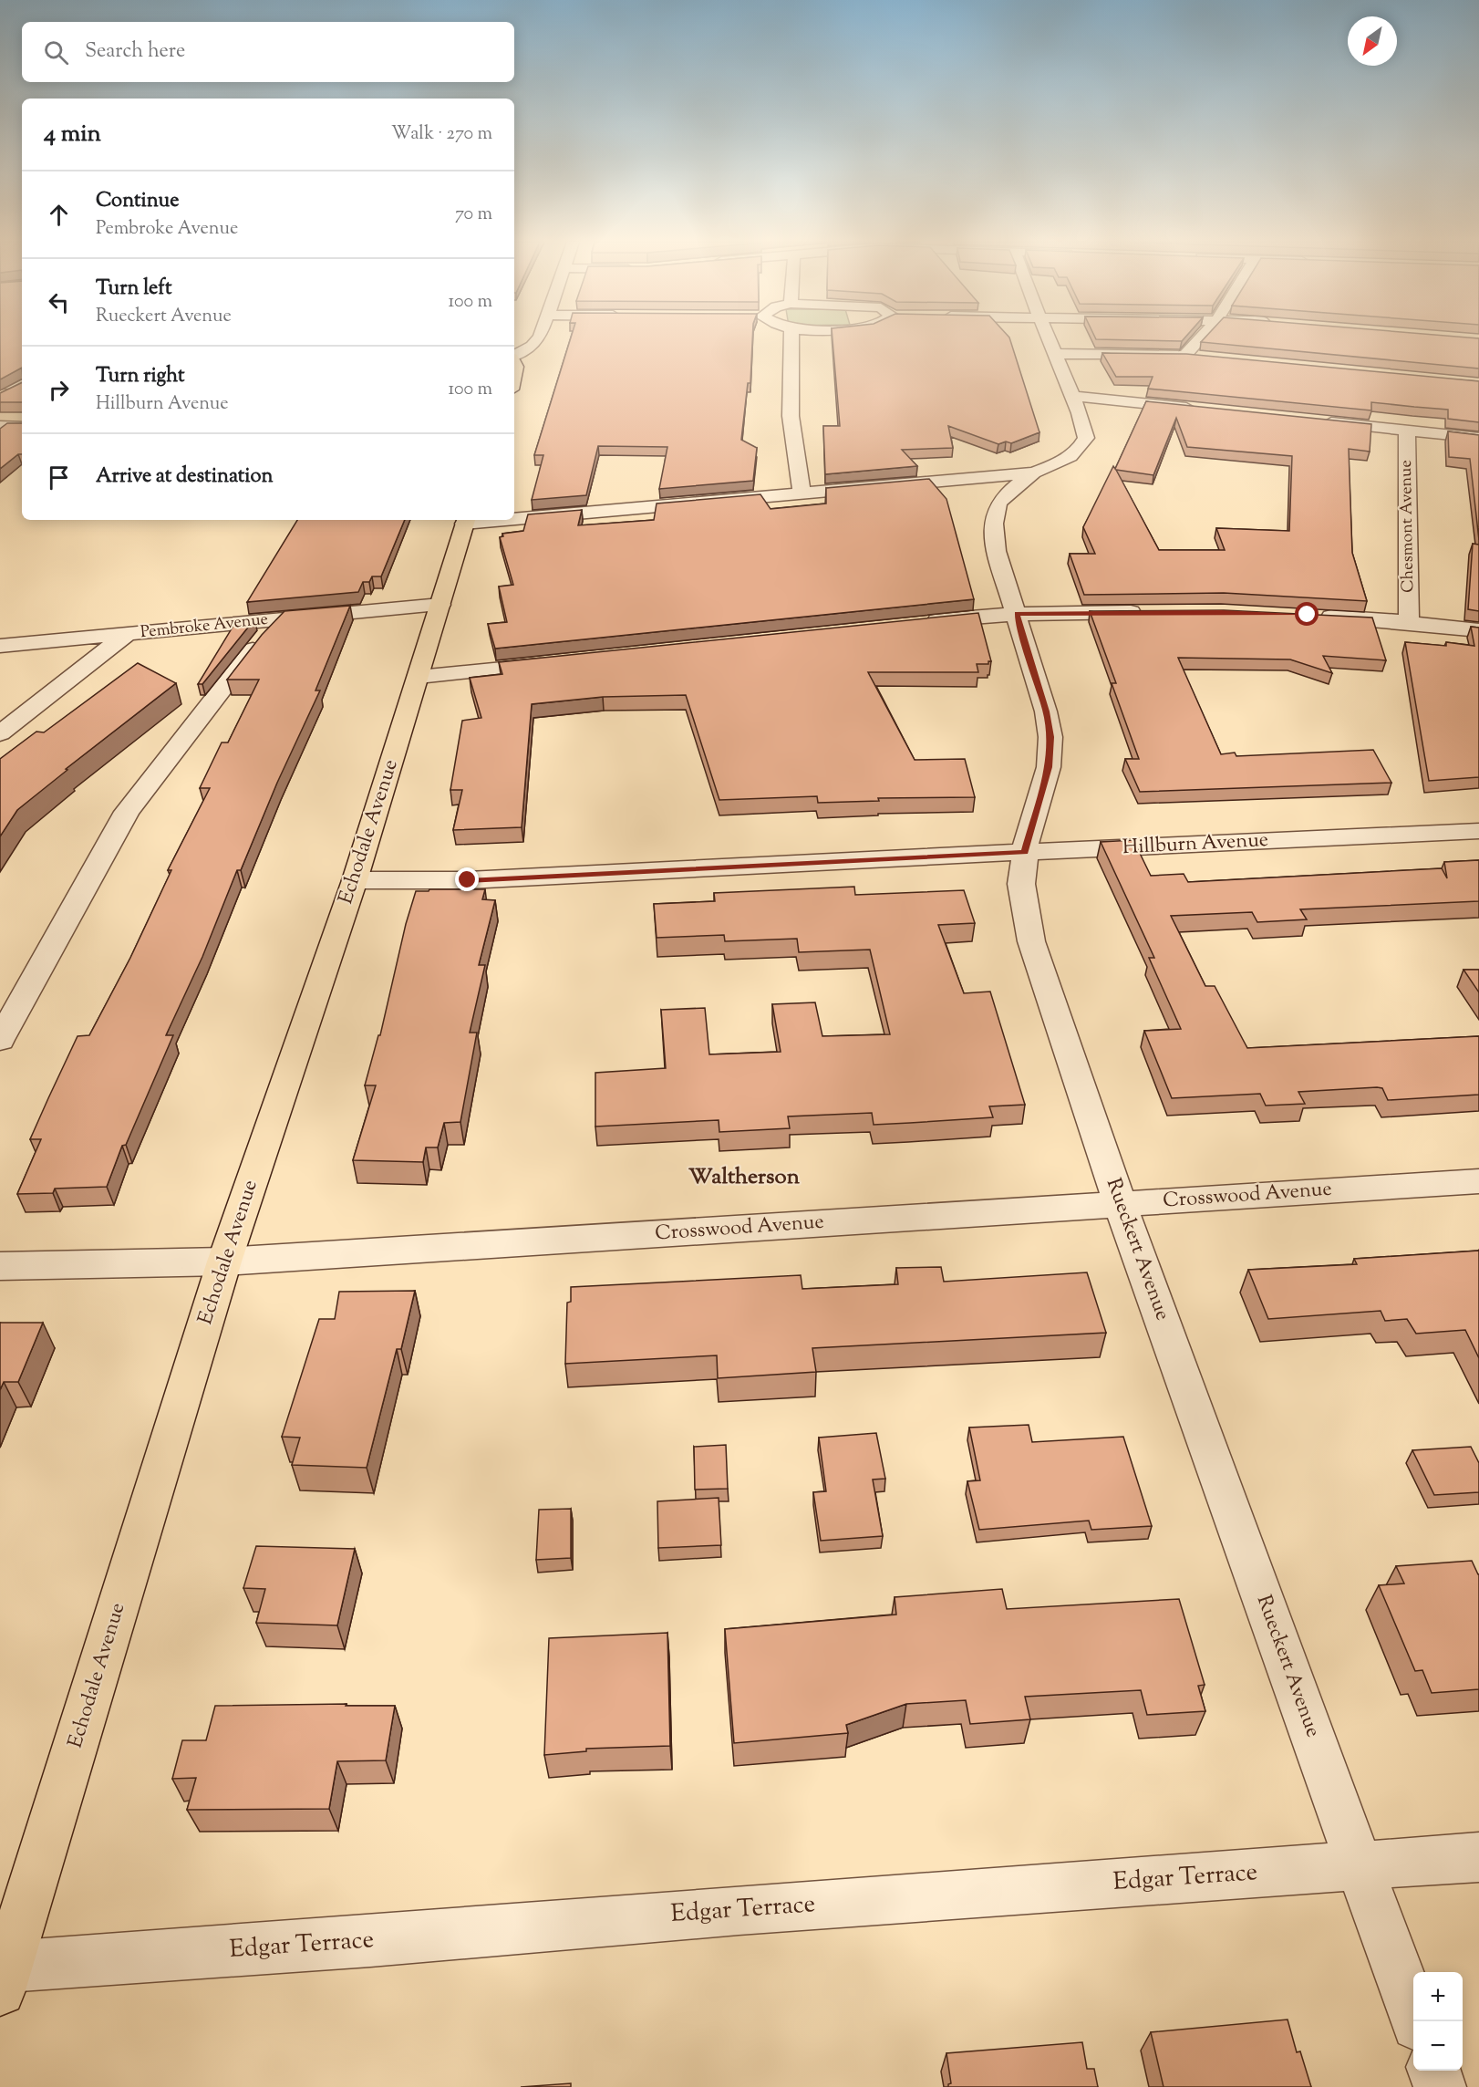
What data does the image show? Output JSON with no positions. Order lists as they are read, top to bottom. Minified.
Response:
{"streets":{"main road":["Echodale Avenue"],"street":["Chesmont Avenue","Pembroke Avenue","Hillburn Avenue","Crosswood Avenue","Rueckert Avenue","Edgar Terrace"]},"crossings":[["Pembroke Avenue","Echodale Avenue"],["Echodale Avenue","Hillburn Avenue"],["Echodale Avenue","Crosswood Avenue"],["Echodale Avenue","Edgar Terrace"],["Hillburn Avenue","Rueckert Avenue"],["Crosswood Avenue","Rueckert Avenue"],["Rueckert Avenue","Edgar Terrace"]],"districts":["Waltherson"],"north":"bottom left","page":{"search":"Search here","heading":["4 min","Walk · 270 m"],"list":[["Continue","Pembroke Avenue","70 m"],["Turn left","Rueckert Avenue","100 m"],["Turn right","Hillburn Avenue","100 m"],"Arrive at destination"],"map_buttons":["+","−"]}}
